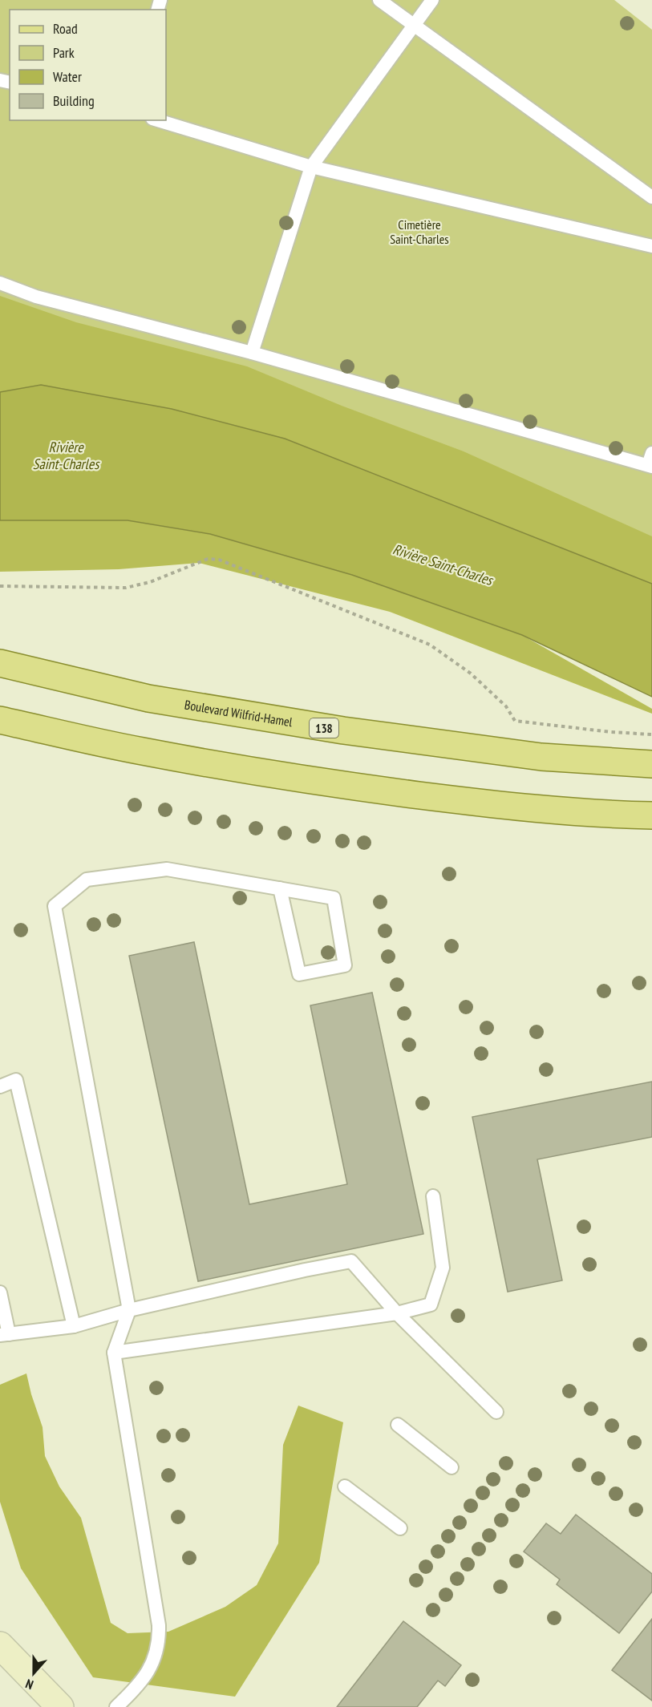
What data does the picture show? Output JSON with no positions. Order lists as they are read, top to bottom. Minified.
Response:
{"streets":{"main road":["Boulevard Wilfrid-Hamel","138"]},"water":["Rivière Saint-Charles"],"parks":["Cimetière Saint-Charles"],"legend":["Road","Park","Water","Building"],"north":"bottom"}
